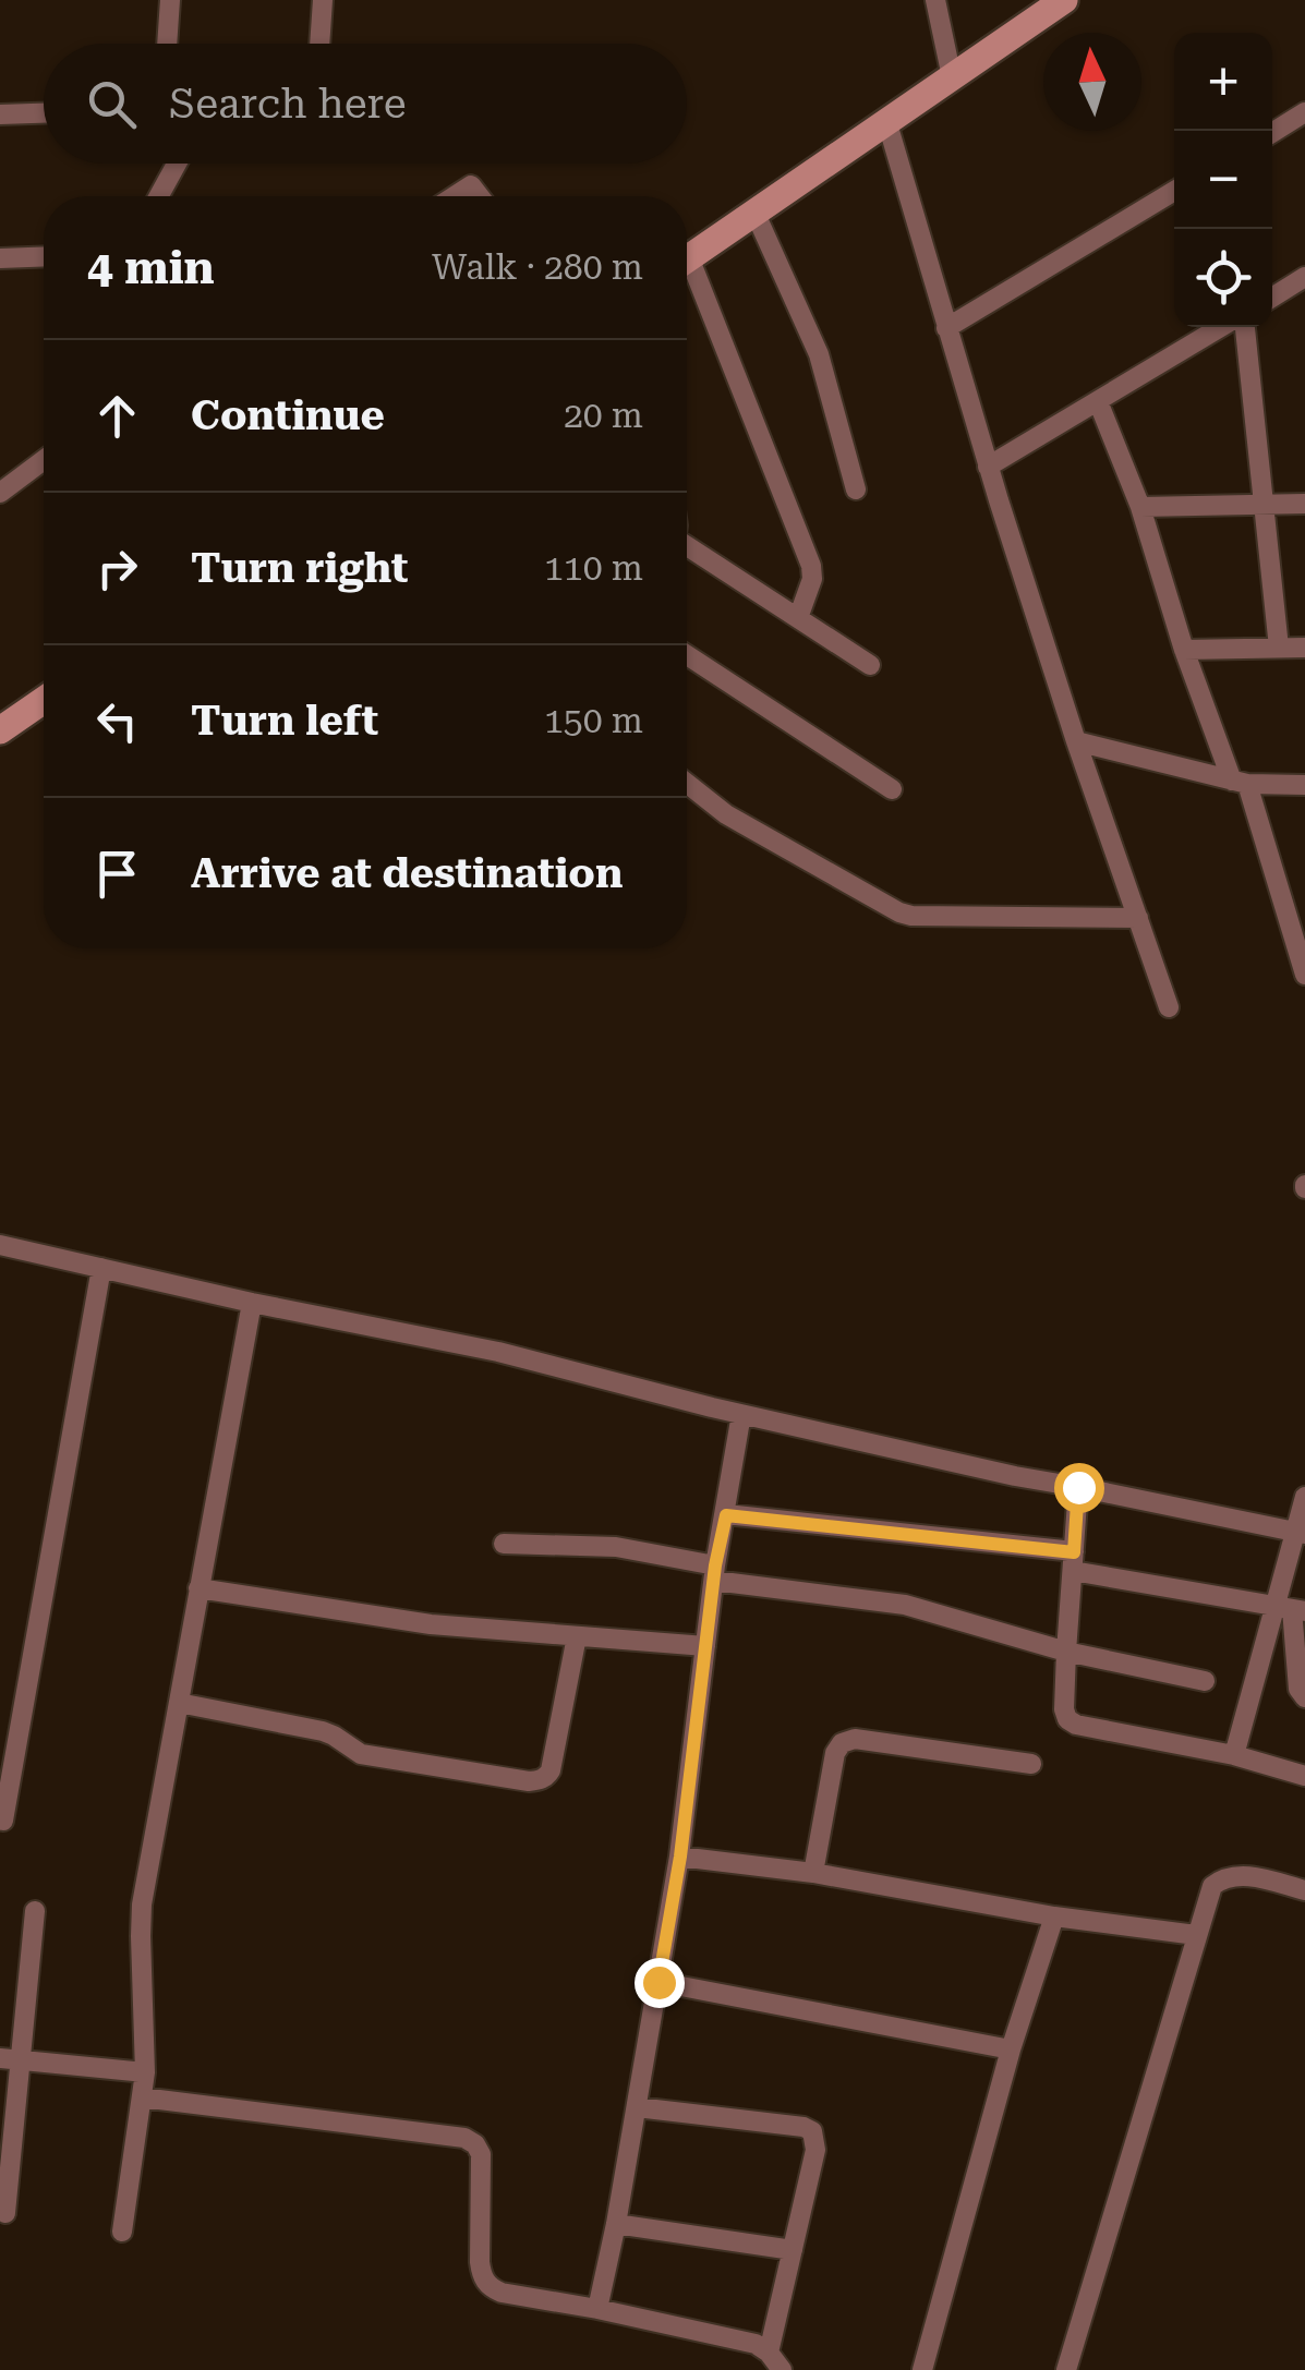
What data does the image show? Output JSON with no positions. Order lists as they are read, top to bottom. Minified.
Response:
{"north":"top","page":{"map_buttons":["+","−"],"search":"Search here","heading":["4 min","Walk · 280 m"],"list":[["Continue","20 m"],["Turn right","110 m"],["Turn left","150 m"],"Arrive at destination"]}}
